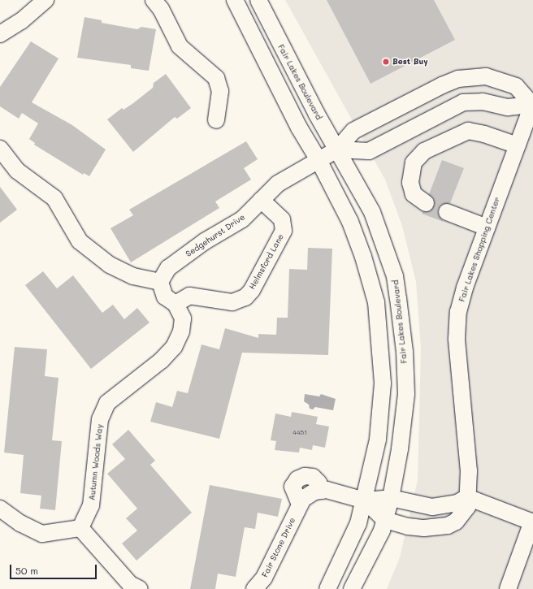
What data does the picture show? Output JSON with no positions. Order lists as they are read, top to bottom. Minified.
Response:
{"streets":{"street":["Fair Lakes Boulevard","Sedgehurst Drive","Fair Lakes Shopping Center","Helmsford Lane","Autumn Woods Way","Fair Stone Drive"]},"crossings":[["Fair Lakes Boulevard","Sedgehurst Drive"],["Fair Lakes Boulevard","Fair Lakes Shopping Center"],["Fair Lakes Boulevard","Fair Stone Drive"],["Sedgehurst Drive","Helmsford Lane"],["Sedgehurst Drive","Autumn Woods Way"],["Helmsford Lane","Autumn Woods Way"]],"places":["Best Buy"],"house_numbers":["4451"],"scale_bar":"50 m"}
